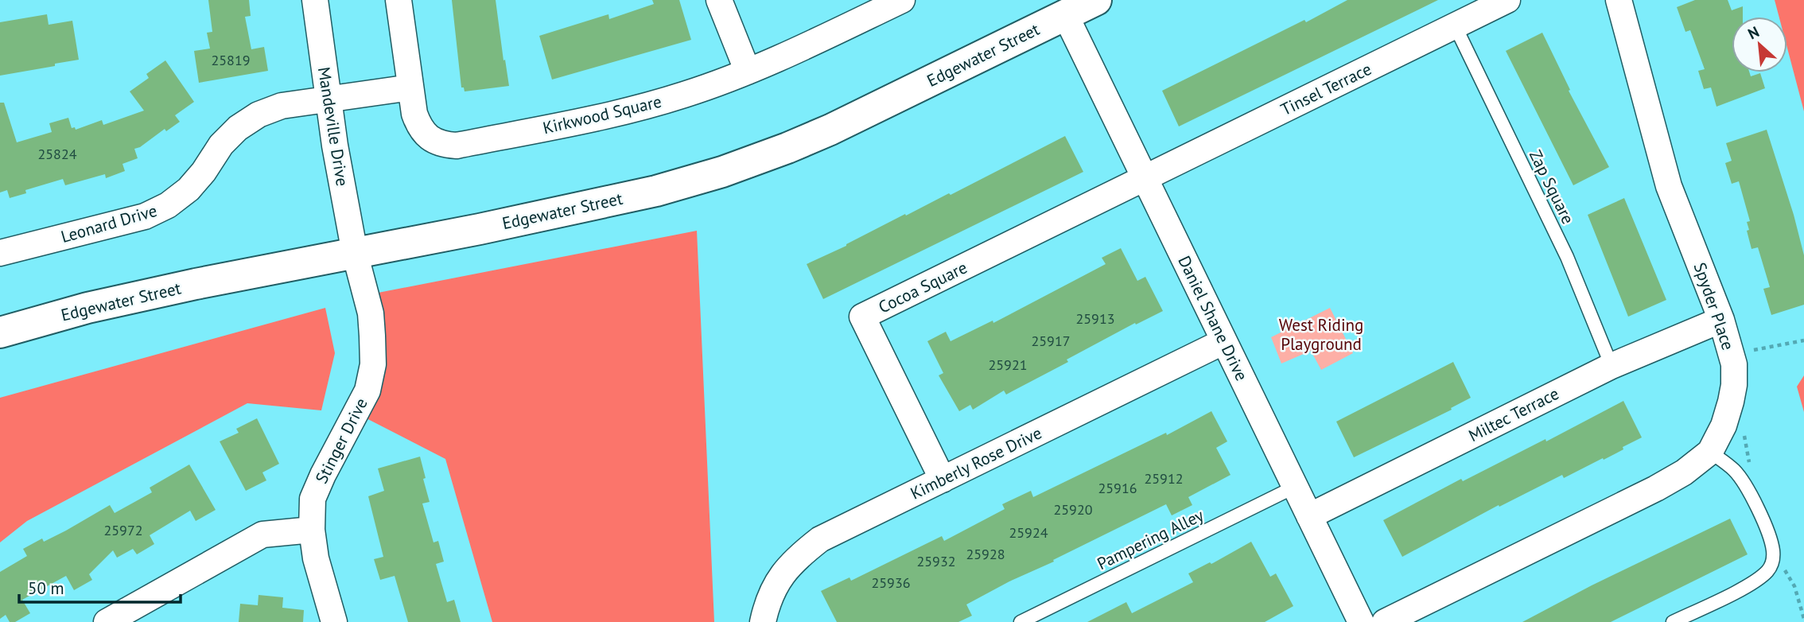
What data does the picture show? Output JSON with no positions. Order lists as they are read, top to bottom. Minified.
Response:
{"streets":{"street":["Edgewater Street","Tinsel Terrace","Kirkwood Square","Mandeville Drive","Leonard Drive","Cocoa Square","Spyder Place","Daniel Shane Drive","Miltec Terrace","Stinger Drive","Kimberly Rose Drive"],"lane":["Zap Square","Pampering Alley"]},"crossings":[["Edgewater Street","Mandeville Drive"],["Edgewater Street","Daniel Shane Drive"],["Edgewater Street","Stinger Drive"],["Tinsel Terrace","Zap Square"],["Tinsel Terrace","Cocoa Square"],["Tinsel Terrace","Daniel Shane Drive"],["Kirkwood Square","Leonard Drive"],["Mandeville Drive","Leonard Drive"],["Mandeville Drive","Stinger Drive"],["Zap Square","Miltec Terrace"],["Cocoa Square","Daniel Shane Drive"],["Cocoa Square","Kimberly Rose Drive"],["Spyder Place","Miltec Terrace"],["Daniel Shane Drive","Miltec Terrace"],["Daniel Shane Drive","Kimberly Rose Drive"],["Daniel Shane Drive","Pampering Alley"]],"parks":["West Riding Playground"],"house_numbers":["25819","25824","25913","25917","25921","25912","25916","25920","25972","25924","25928","25932","25936"],"scale_bar":"50 m","north":"top left"}
